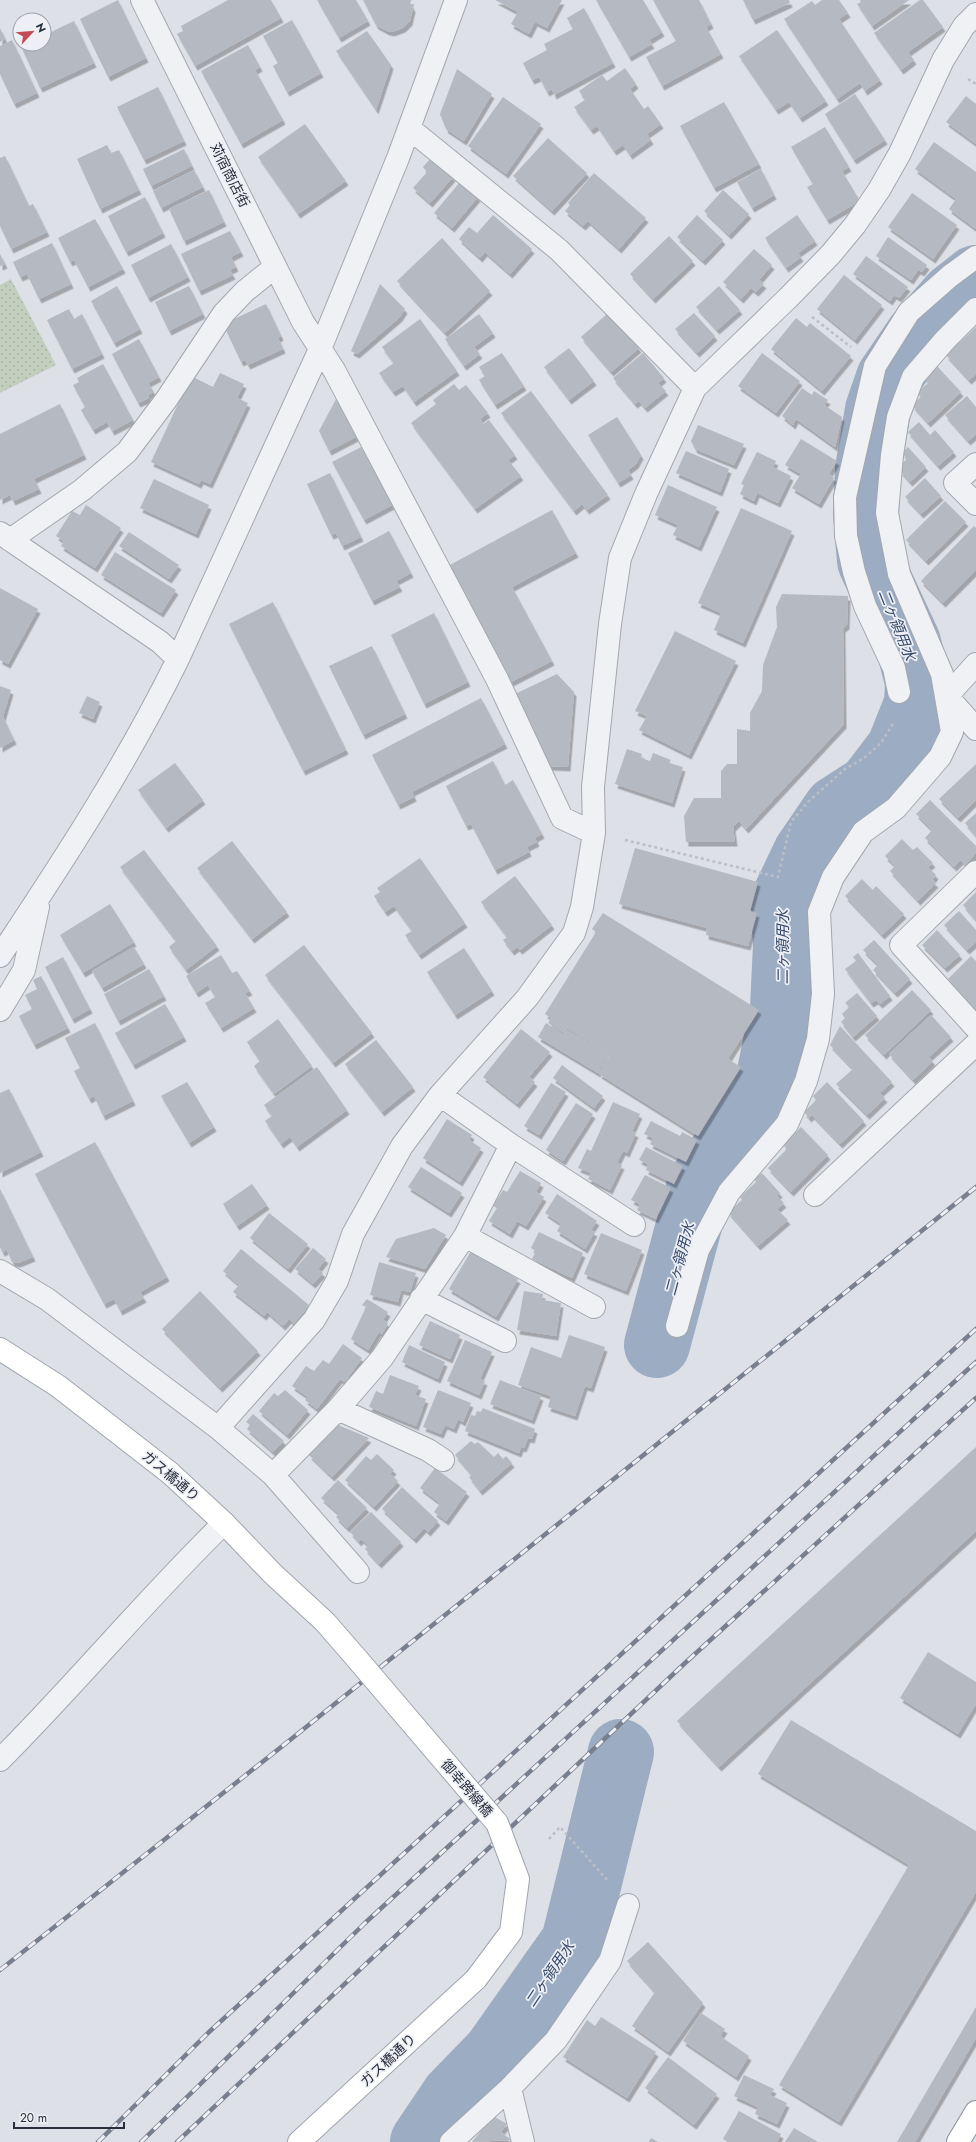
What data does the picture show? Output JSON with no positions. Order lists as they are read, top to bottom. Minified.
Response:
{"streets":{"main road":["ガス橋通り","御幸跨線橋"],"street":["苅宿商店街"]},"crossings":[["ガス橋通り","御幸跨線橋"]],"water":["二ヶ領用水"],"scale_bar":"20 m","north":"top right"}
